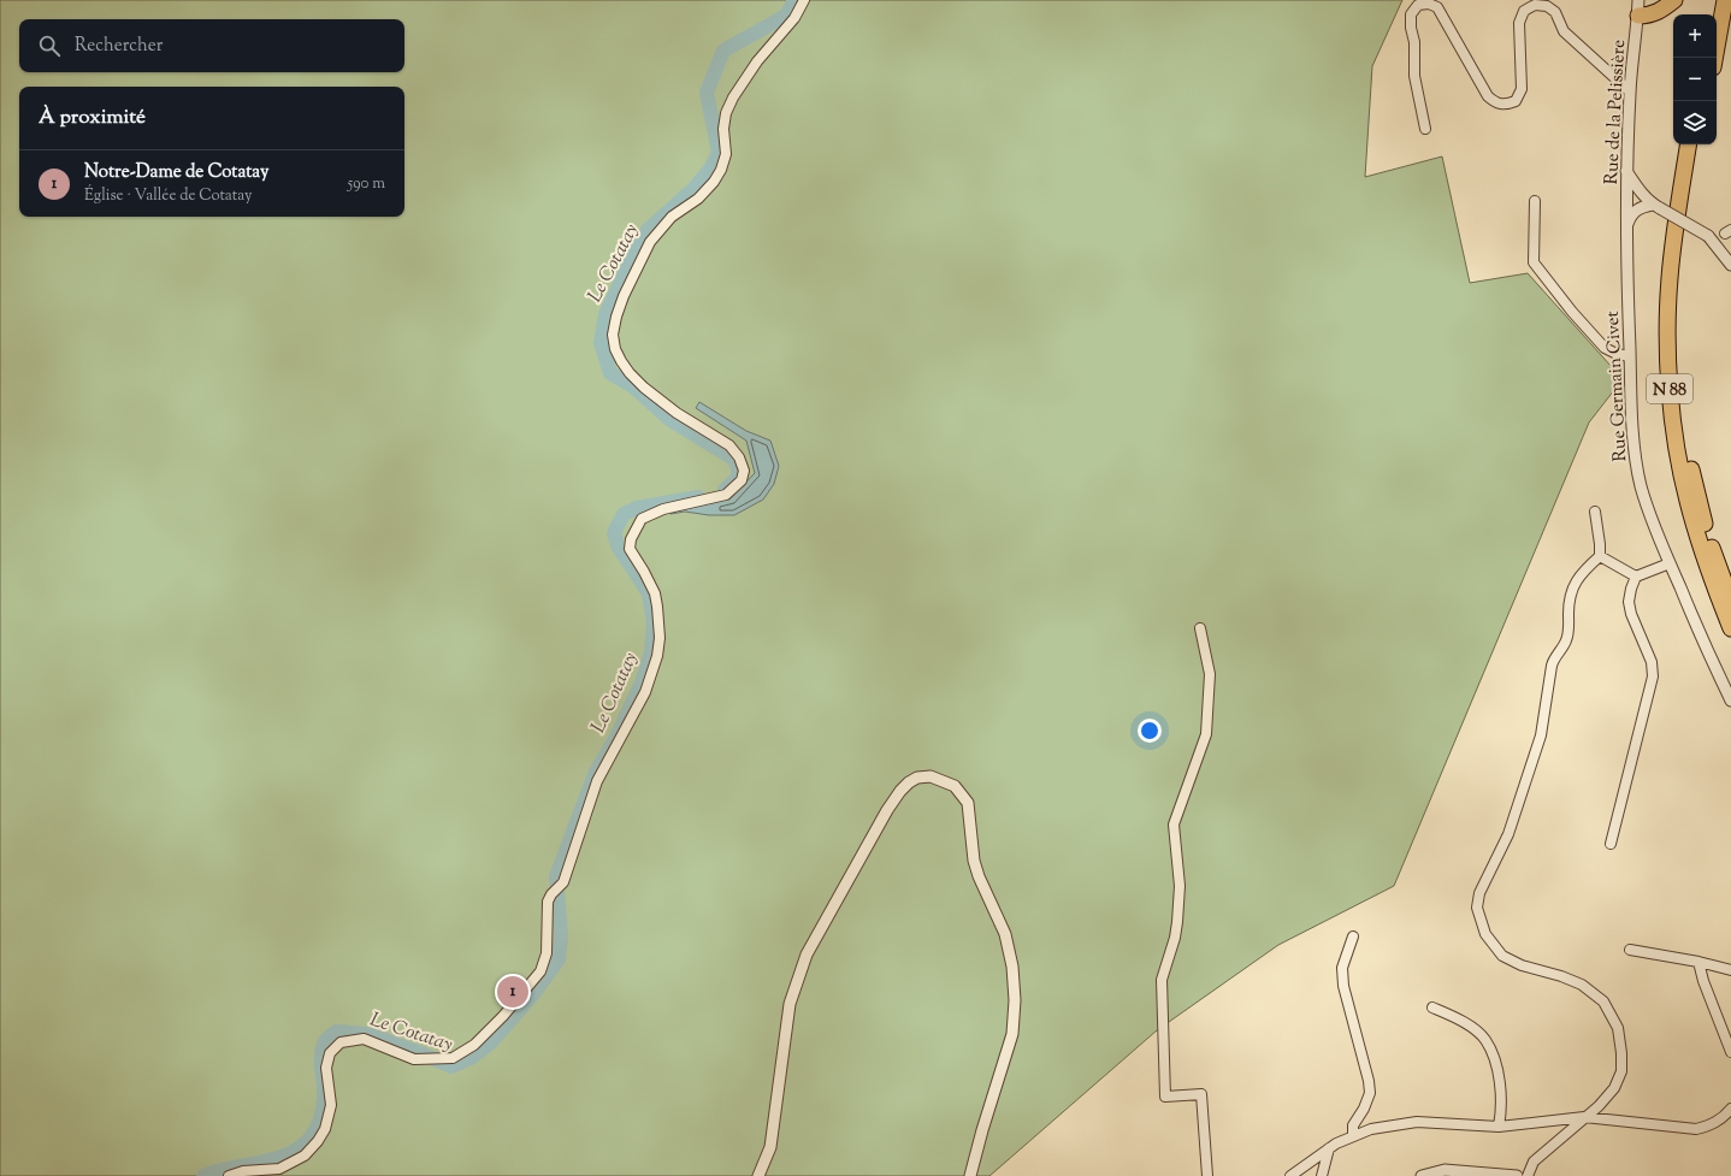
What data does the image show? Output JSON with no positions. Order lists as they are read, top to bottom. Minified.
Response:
{"streets":{"highway":["N 88"],"street":["Rue de la Pelissière","Rue Germain Civet"]},"crossings":[["Rue de la Pelissière","Rue Germain Civet"]],"water":["Le Cotatay"],"page":{"map_buttons":["+","−"],"search":"Rechercher","heading":"À proximité","list":[{"mark":"1","name":"Notre-Dame de Cotatay","note":"Église · Vallée de Cotatay","value":"590 m"}],"pins":"1"}}
